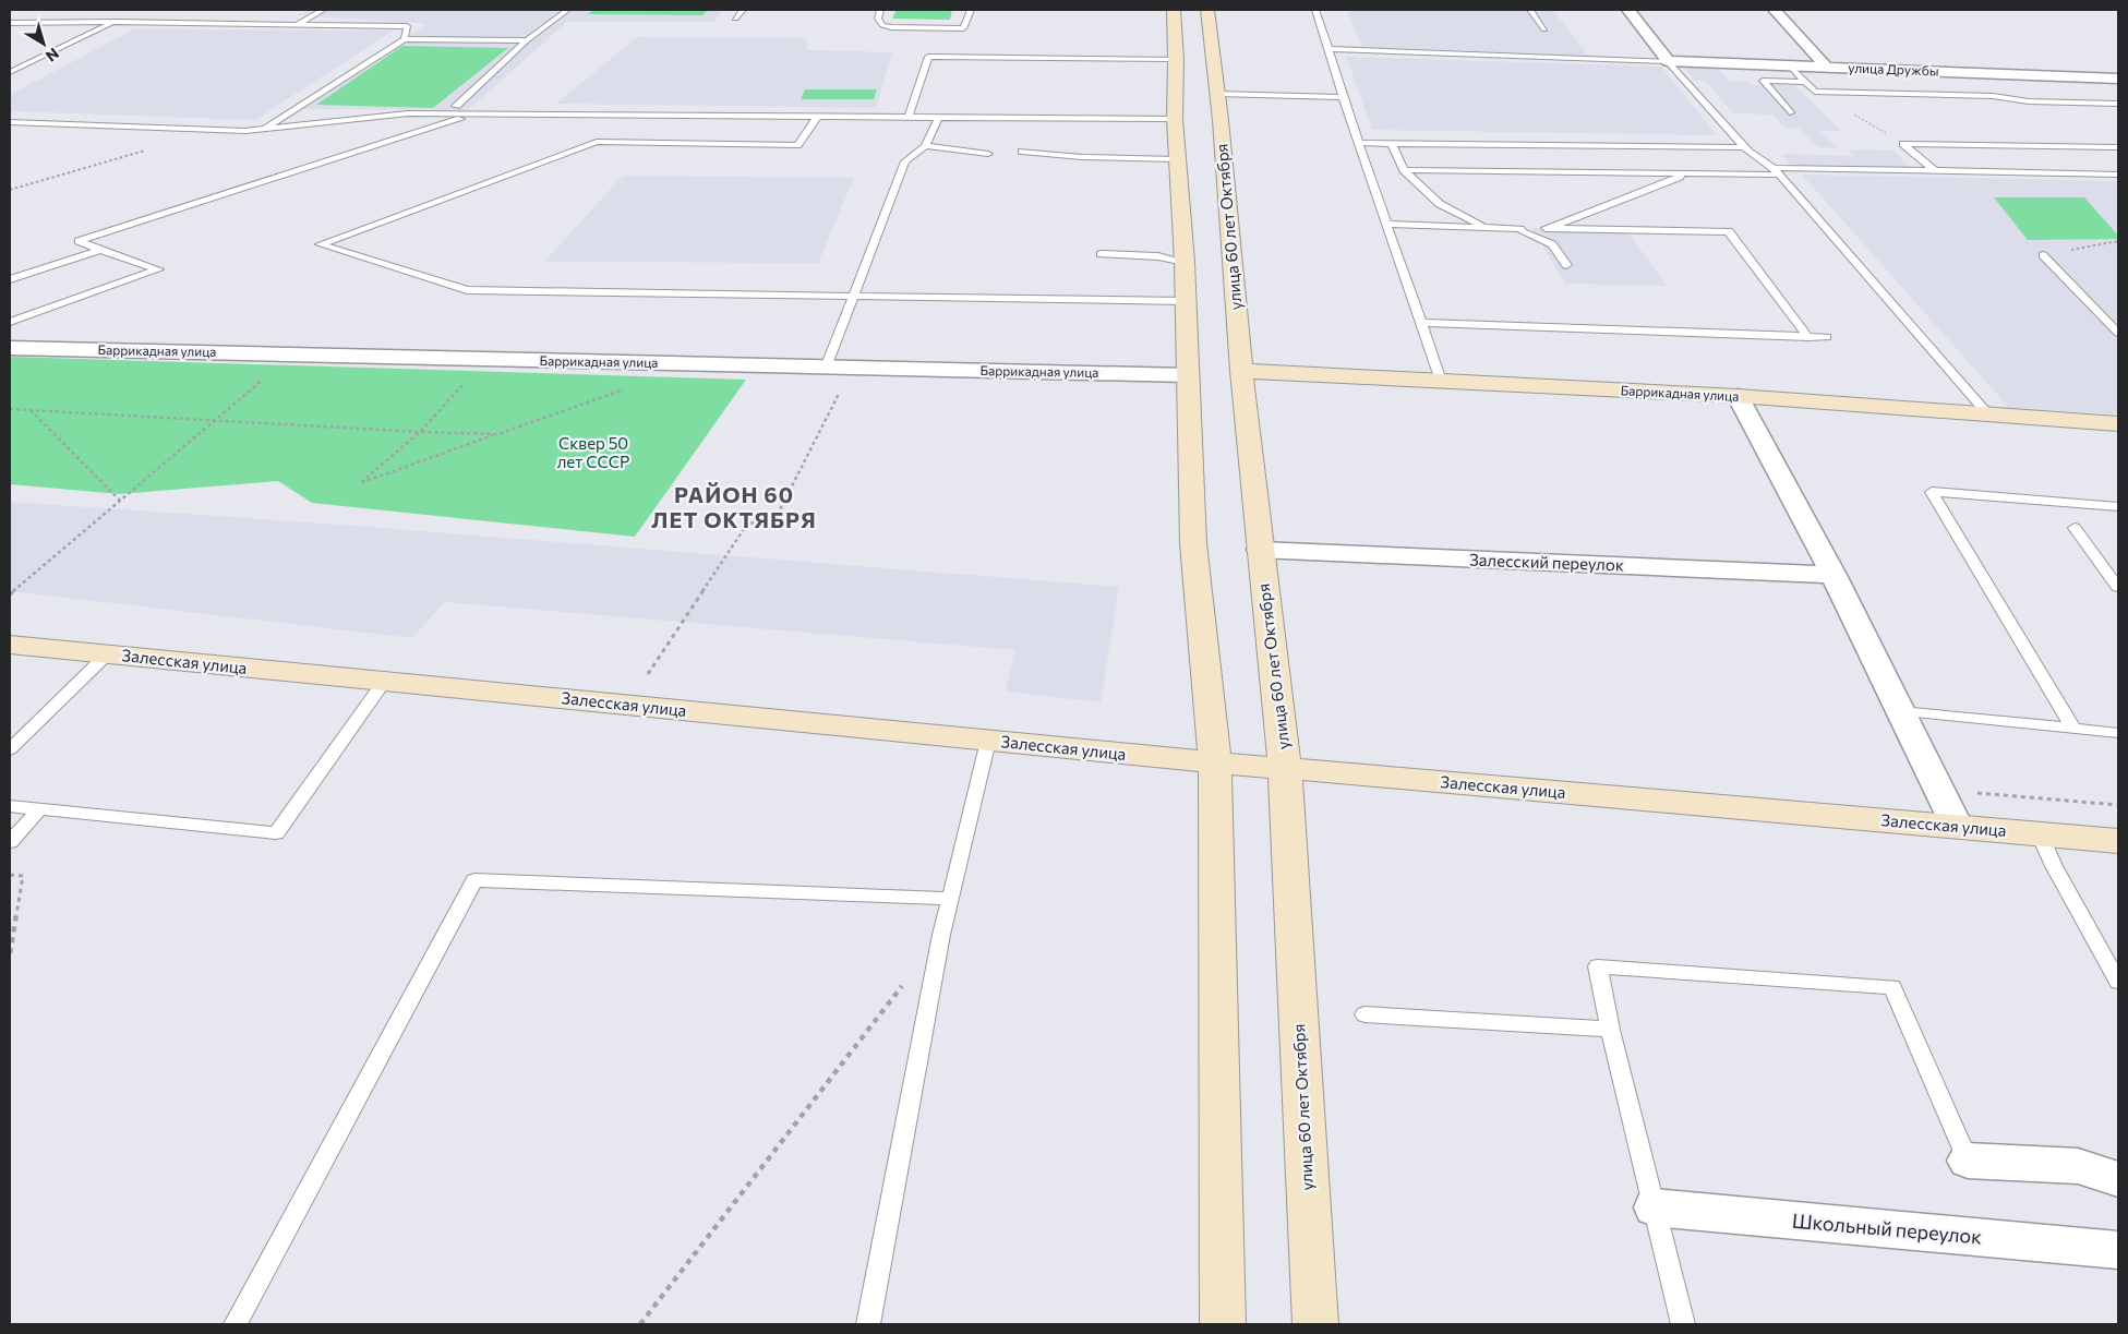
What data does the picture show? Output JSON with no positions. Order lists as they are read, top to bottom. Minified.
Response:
{"streets":{"main road":["улица 60 лет Октября","Баррикадная улица","Залесская улица"],"street":["улица Дружбы","Залесский переулок","Школьный переулок"]},"crossings":[["улица 60 лет Октября","Баррикадная улица"],["улица 60 лет Октября","Залесский переулок"],["улица 60 лет Октября","Залесская улица"]],"districts":["РАЙОН 60 ЛЕТ ОКТЯБРЯ"],"parks":["Сквер 50 лет СССР"],"north":"bottom right"}
